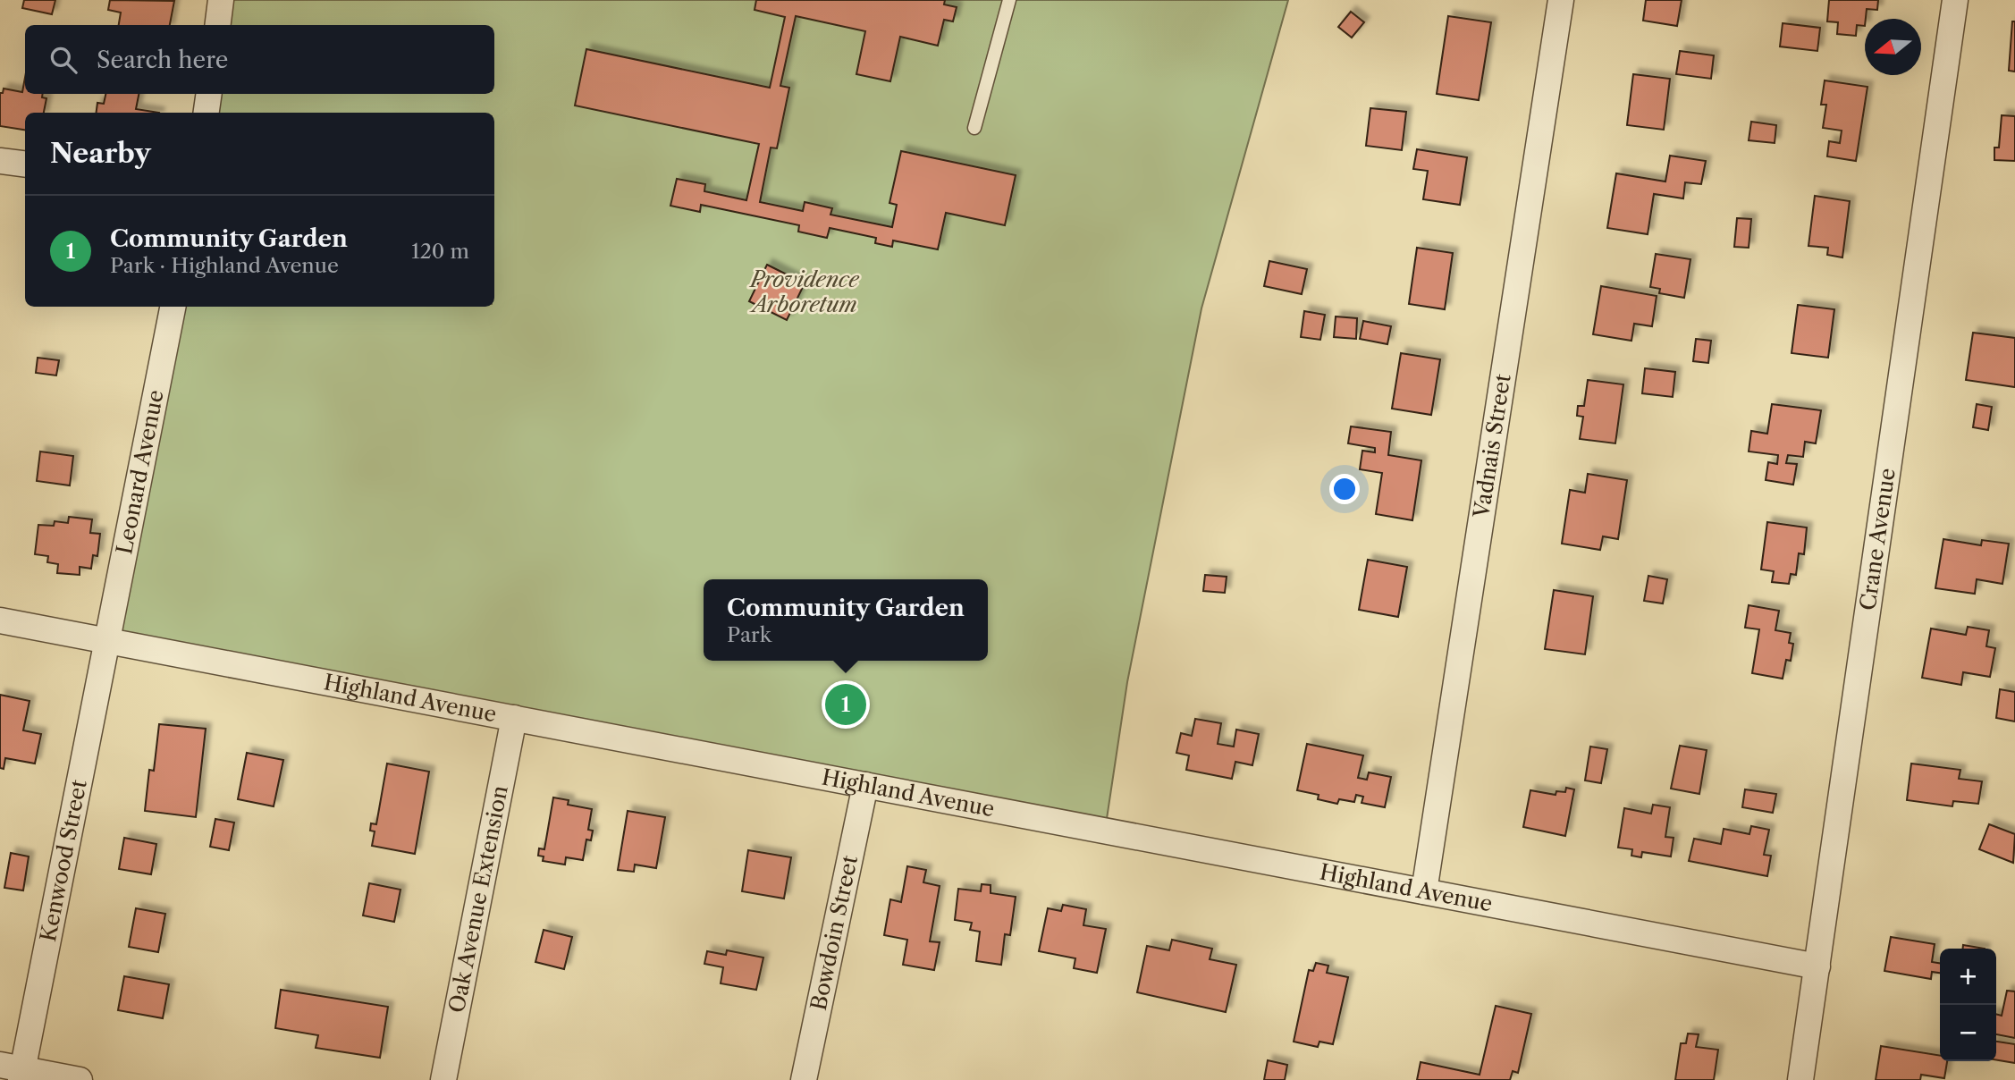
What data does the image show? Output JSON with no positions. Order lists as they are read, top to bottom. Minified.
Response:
{"streets":{"street":["Vadnais Street","Leonard Avenue","Crane Avenue","Highland Avenue","Kenwood Street","Oak Avenue Extension","Bowdoin Street"]},"crossings":[["Vadnais Street","Highland Avenue"],["Leonard Avenue","Highland Avenue"],["Leonard Avenue","Kenwood Street"],["Crane Avenue","Highland Avenue"],["Highland Avenue","Kenwood Street"],["Highland Avenue","Oak Avenue Extension"],["Highland Avenue","Bowdoin Street"]],"parks":["Providence Arboretum"],"north":"left","page":{"search":"Search here","heading":"Nearby","list":[{"mark":"1","name":"Community Garden","note":"Park · Highland Avenue","value":"120 m"}],"popup":["Community Garden","Park"],"pins":"1","map_buttons":["+","−"]}}
